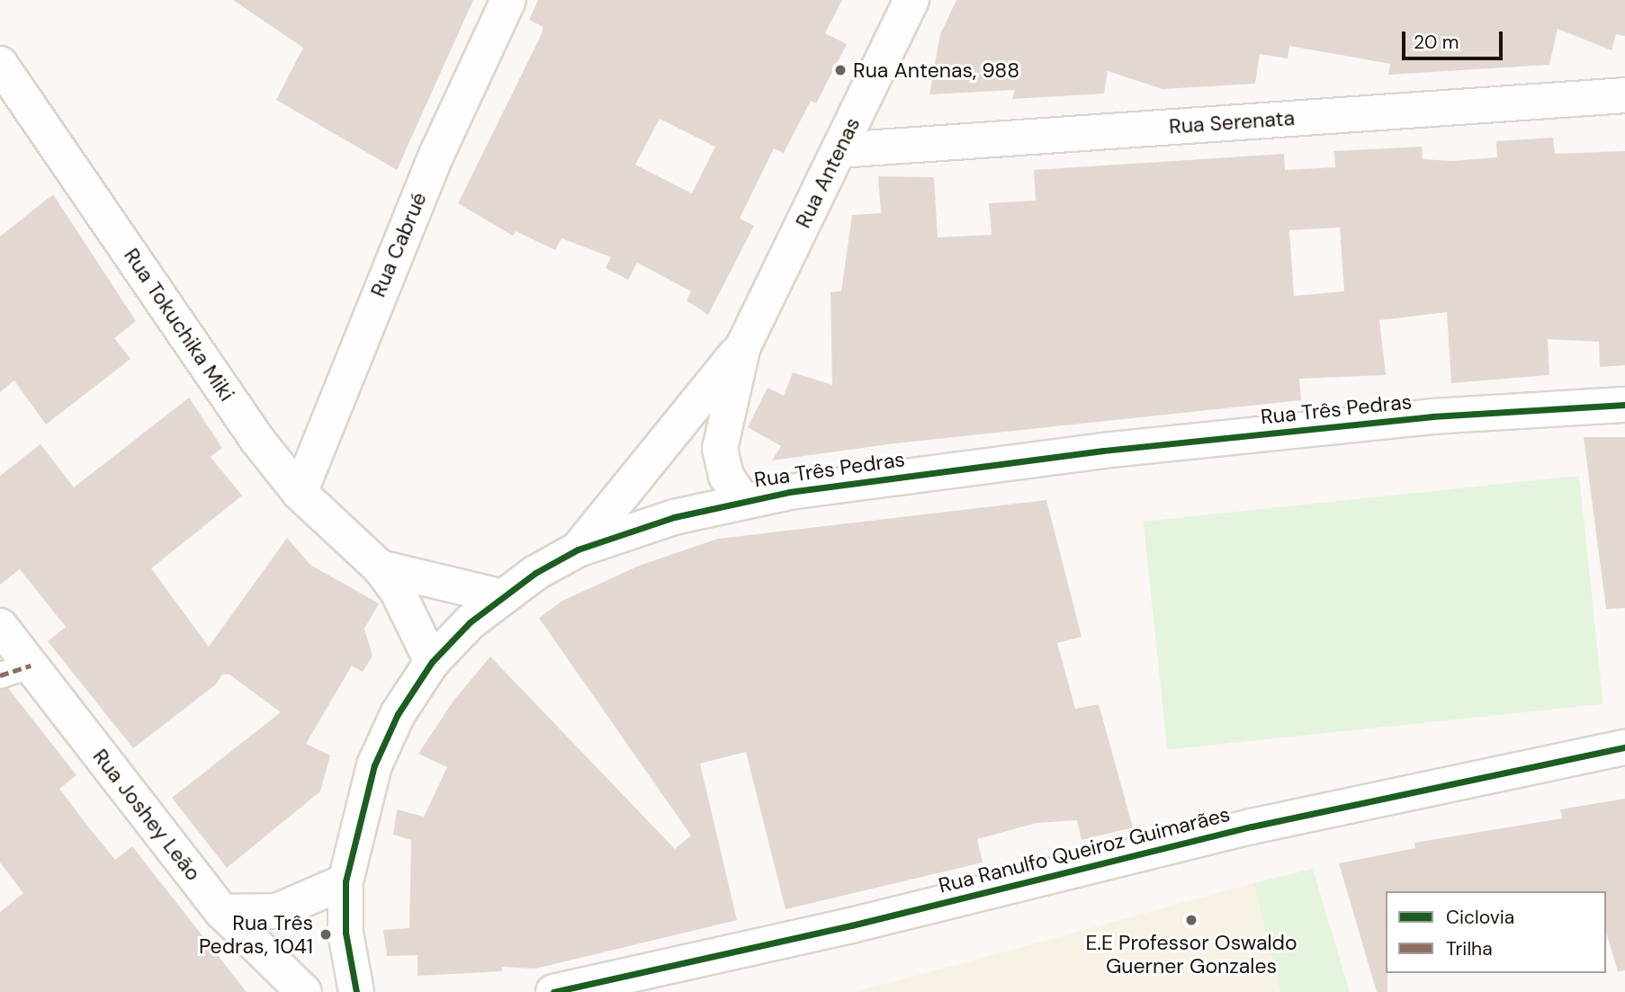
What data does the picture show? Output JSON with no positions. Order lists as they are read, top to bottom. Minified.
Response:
{"streets":{"street":["Rua Serenata","Rua Antenas","Rua Cabrué","Rua Tokuchika Miki","Rua Três Pedras","Rua Joshey Leão","Rua Ranulfo Queiroz Guimarães"]},"crossings":[["Rua Serenata","Rua Antenas"],["Rua Antenas","Rua Três Pedras"],["Rua Cabrué","Rua Tokuchika Miki"],["Rua Tokuchika Miki","Rua Três Pedras"]],"places":["Rua Antenas, 988","E.E Professor Oswaldo Guerner Gonzales","Rua Três Pedras, 1041"],"legend":["Ciclovia","Trilha"],"scale_bar":"20 m"}
